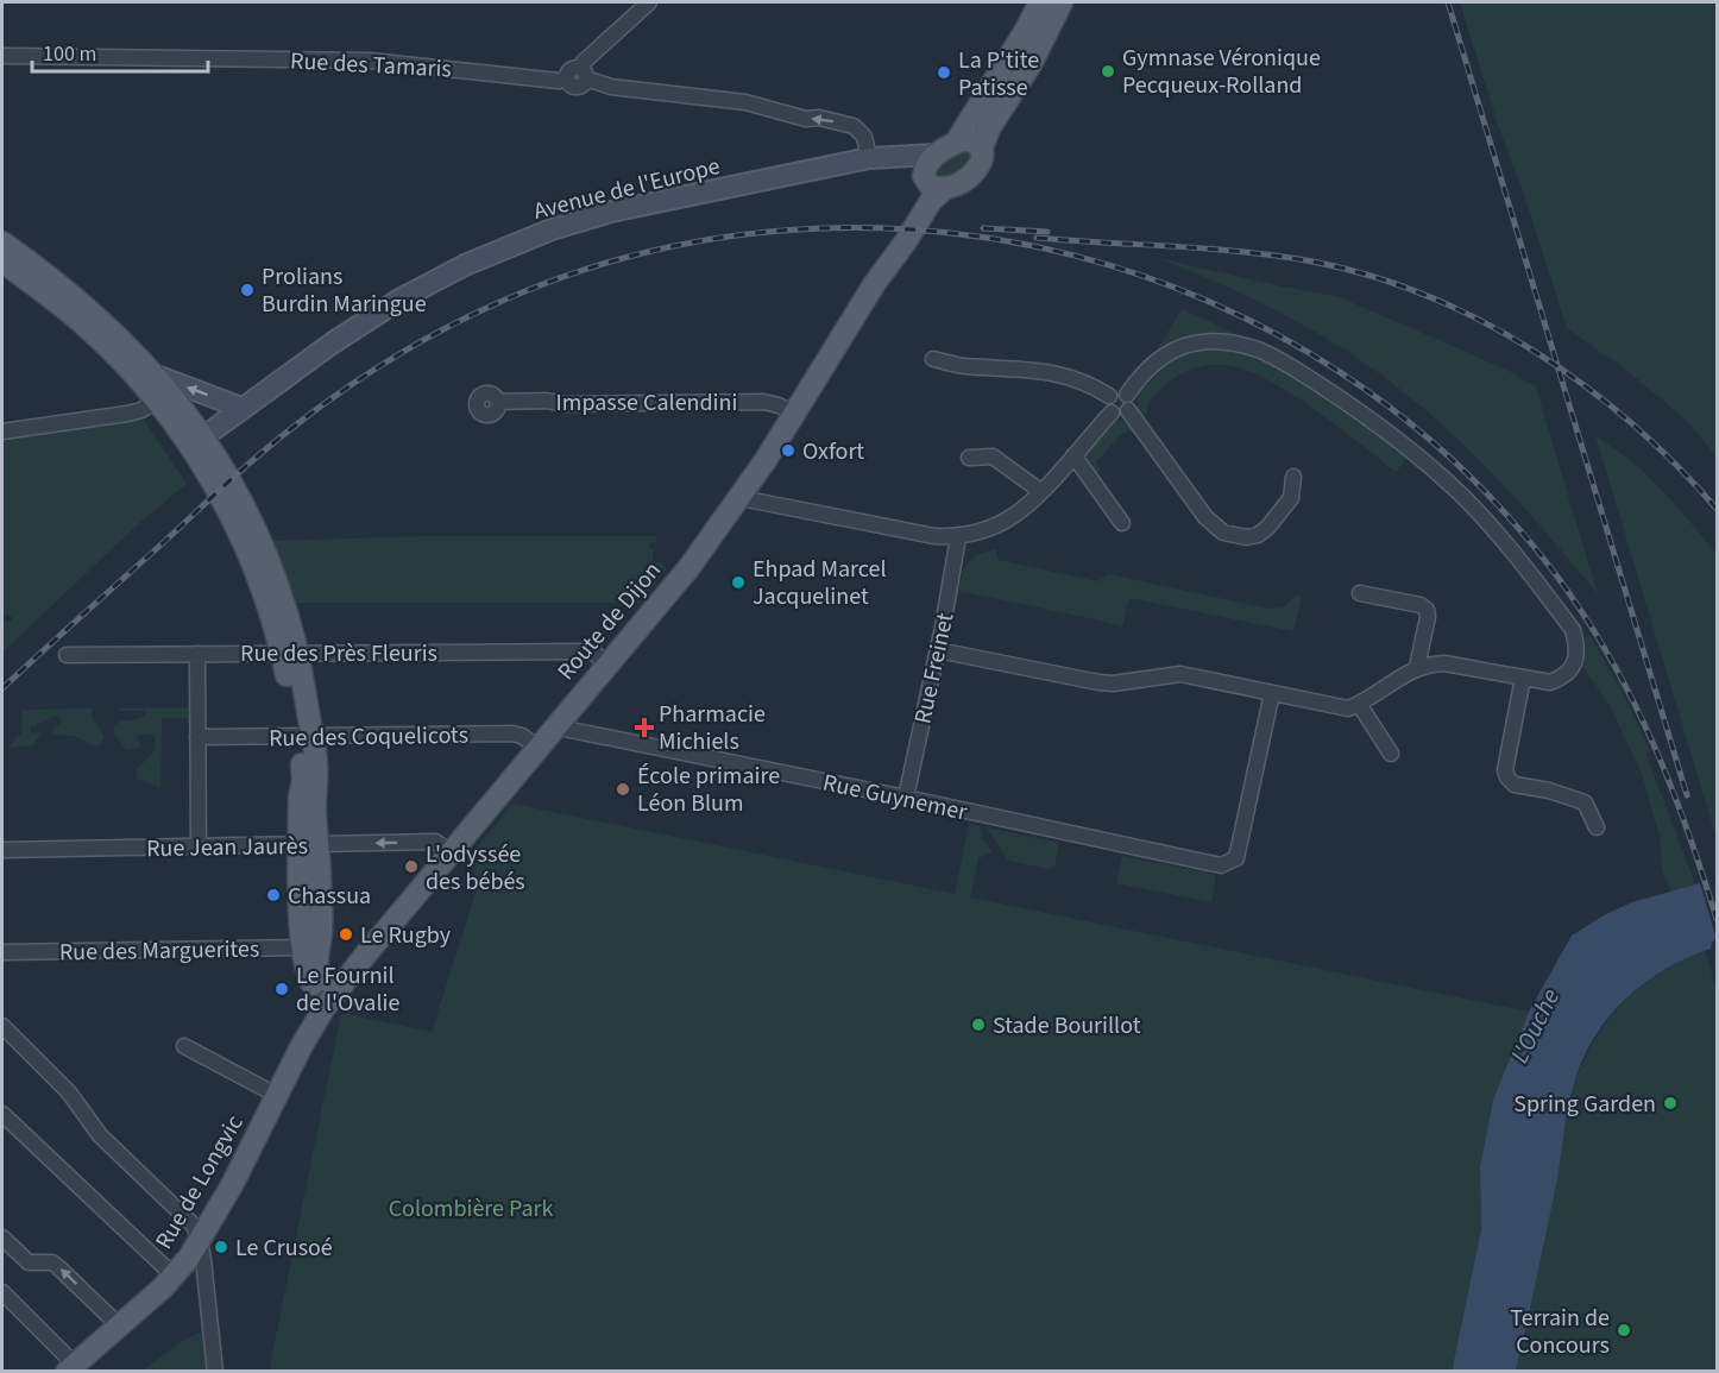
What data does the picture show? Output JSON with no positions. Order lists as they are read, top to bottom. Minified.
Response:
{"streets":{"main road":["Avenue de l'Europe","Route de Dijon","Rue de Longvic"],"street":["Rue des Tamaris","Impasse Calendini","Rue des Près Fleuris","Rue Freinet","Rue des Coquelicots","Rue Guynemer","Rue Jean Jaurès","Rue des Marguerites"]},"crossings":[["Avenue de l'Europe","Route de Dijon"],["Impasse Calendini","Route de Dijon"],["Route de Dijon","Rue des Près Fleuris"],["Route de Dijon","Rue des Coquelicots"],["Route de Dijon","Rue Guynemer"],["Route de Dijon","Rue Jean Jaurès"],["Route de Dijon","Rue de Longvic"],["Rue Freinet","Rue Guynemer"]],"water":["L'Ouche"],"parks":["Colombière Park"],"places":{"other":["Gymnase Véronique Pecqueux-Rolland","La P'tite Patisse","Prolians Burdin Maringue","Oxfort","Ehpad Marcel Jacquelinet","École primaire Léon Blum","L'odyssée des bébés","Chassua","Le Rugby","Le Fournil de l'Ovalie","Stade Bourillot","Spring Garden","Le Crusoé","Terrain de Concours"],"health":["Pharmacie Michiels"]},"scale_bar":"100 m"}
